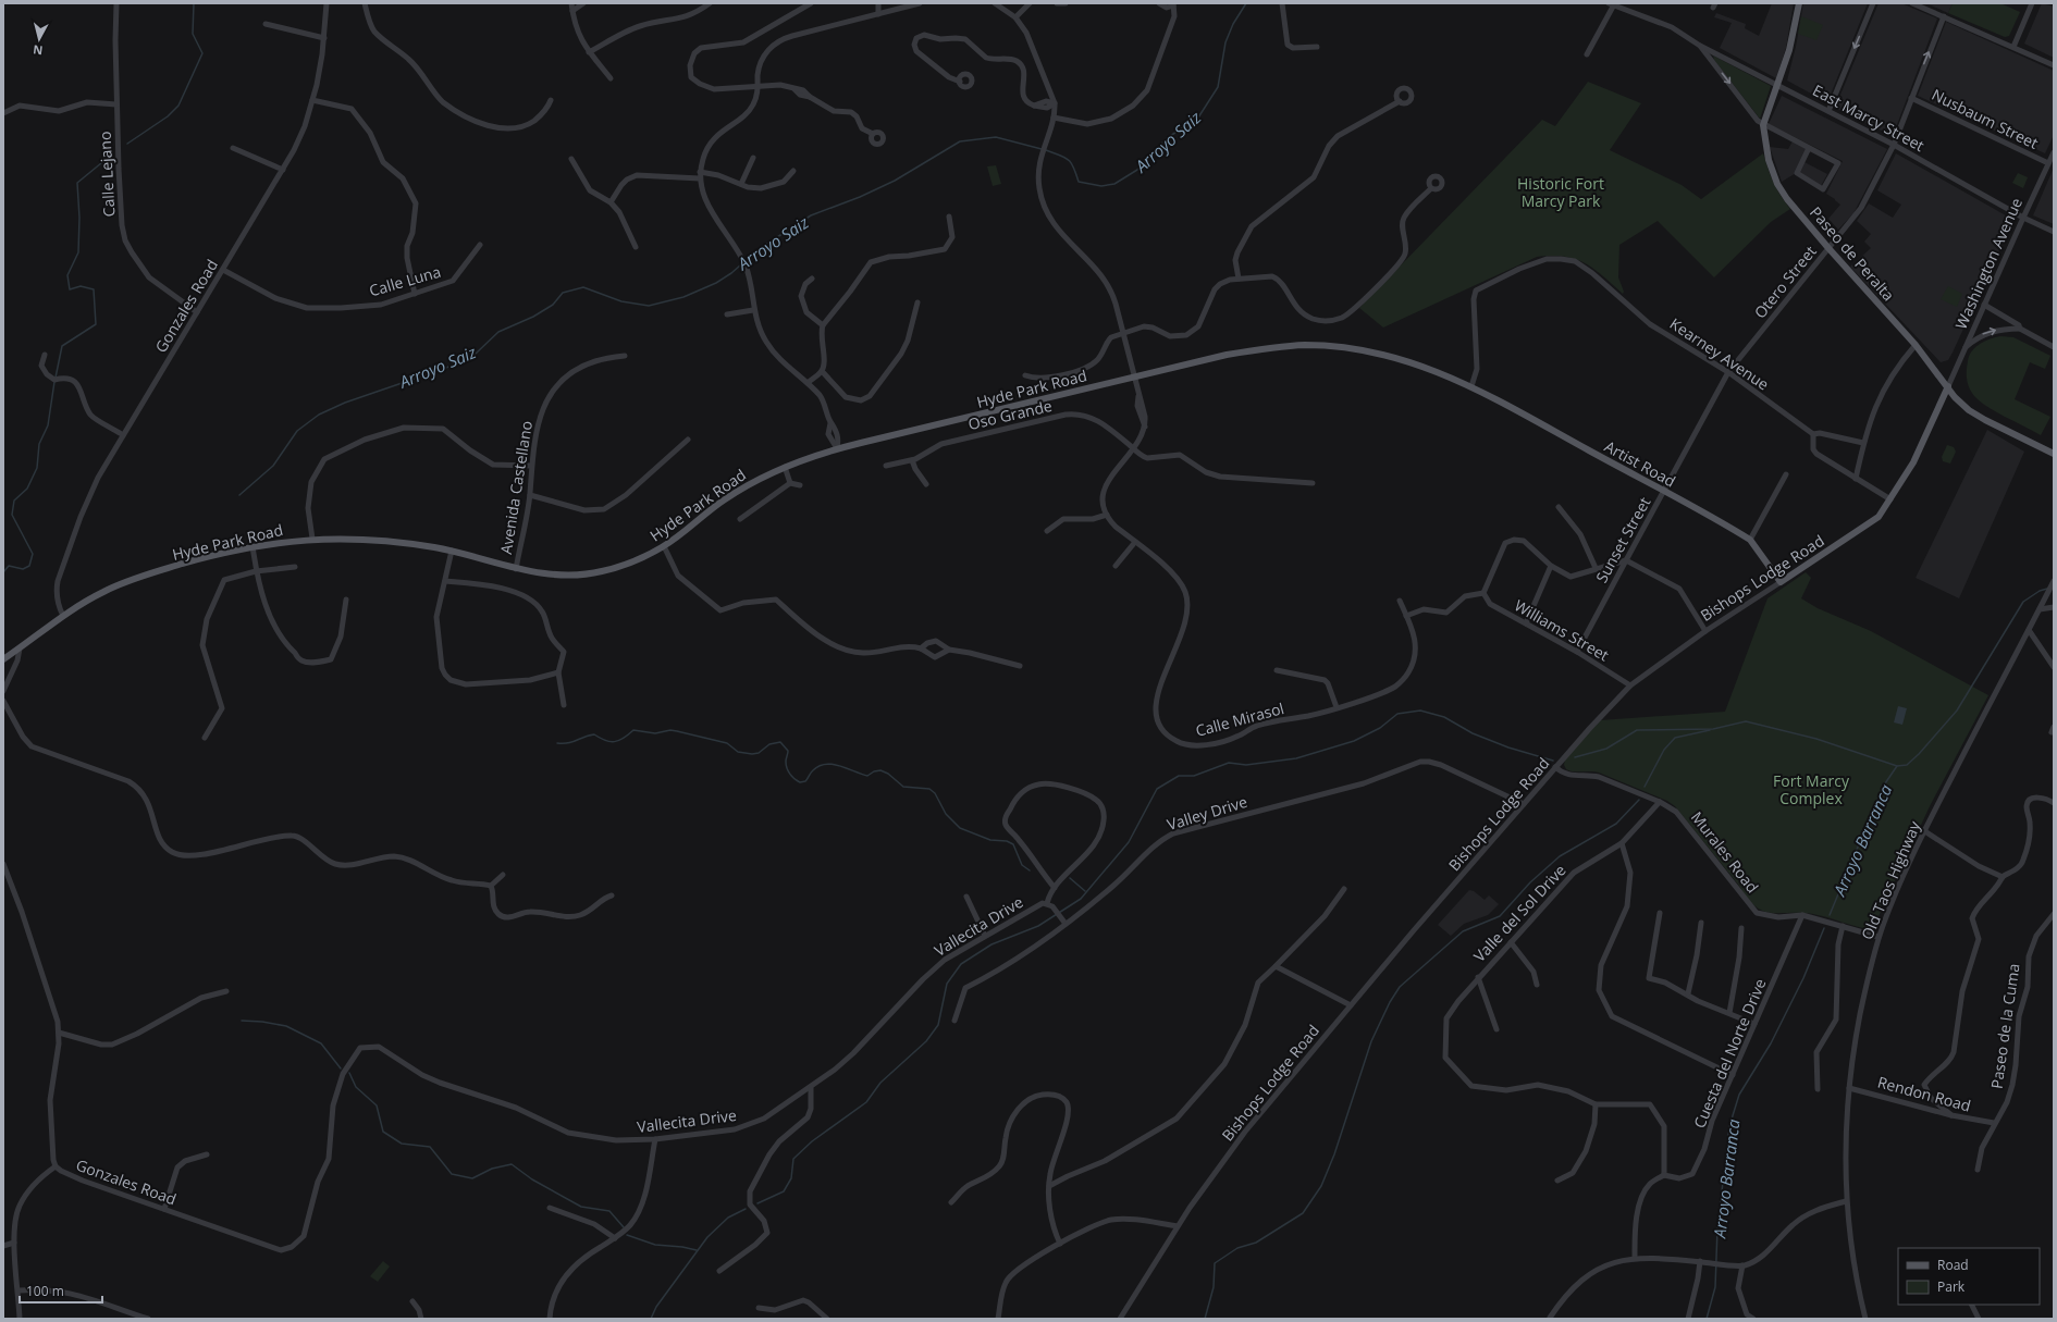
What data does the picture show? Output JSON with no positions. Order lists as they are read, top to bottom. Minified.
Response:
{"streets":{"main road":["Paseo de Peralta","Hyde Park Road","Artist Road","Bishops Lodge Road"],"street":["East Marcy Street","Nusbaum Street","Calle Lejano","Washington Avenue","Calle Luna","Otero Street","Gonzales Road","Kearney Avenue","Oso Grande","Avenida Castellano","Sunset Street","Williams Street","Calle Mirasol","Valley Drive","Murales Road","Old Taos Highway","Valle del Sol Drive","Vallecita Drive","Paseo de la Cuma","Cuesta del Norte Drive","Rendon Road"]},"crossings":[["East Marcy Street","Washington Avenue"],["East Marcy Street","Otero Street"],["Nusbaum Street","Washington Avenue"],["Nusbaum Street","Otero Street"],["Calle Lejano","Gonzales Road"],["Paseo de Peralta","Washington Avenue"],["Paseo de Peralta","Otero Street"],["Paseo de Peralta","Bishops Lodge Road"],["Washington Avenue","Bishops Lodge Road"],["Calle Luna","Gonzales Road"],["Otero Street","Kearney Avenue"],["Otero Street","Sunset Street"],["Gonzales Road","Hyde Park Road"],["Gonzales Road","Vallecita Drive"],["Kearney Avenue","Hyde Park Road"],["Kearney Avenue","Artist Road"],["Kearney Avenue","Sunset Street"],["Hyde Park Road","Artist Road"],["Hyde Park Road","Avenida Castellano"],["Artist Road","Sunset Street"],["Artist Road","Bishops Lodge Road"],["Sunset Street","Williams Street"],["Bishops Lodge Road","Williams Street"],["Bishops Lodge Road","Valley Drive"],["Bishops Lodge Road","Murales Road"],["Valley Drive","Vallecita Drive"],["Murales Road","Old Taos Highway"],["Murales Road","Valle del Sol Drive"],["Murales Road","Cuesta del Norte Drive"],["Old Taos Highway","Rendon Road"],["Paseo de la Cuma","Rendon Road"]],"water":["Arroyo Saiz","Arroyo Barranca"],"parks":["Historic Fort Marcy Park","Fort Marcy Complex"],"legend":["Road","Park"],"scale_bar":"100 m","north":"bottom"}
